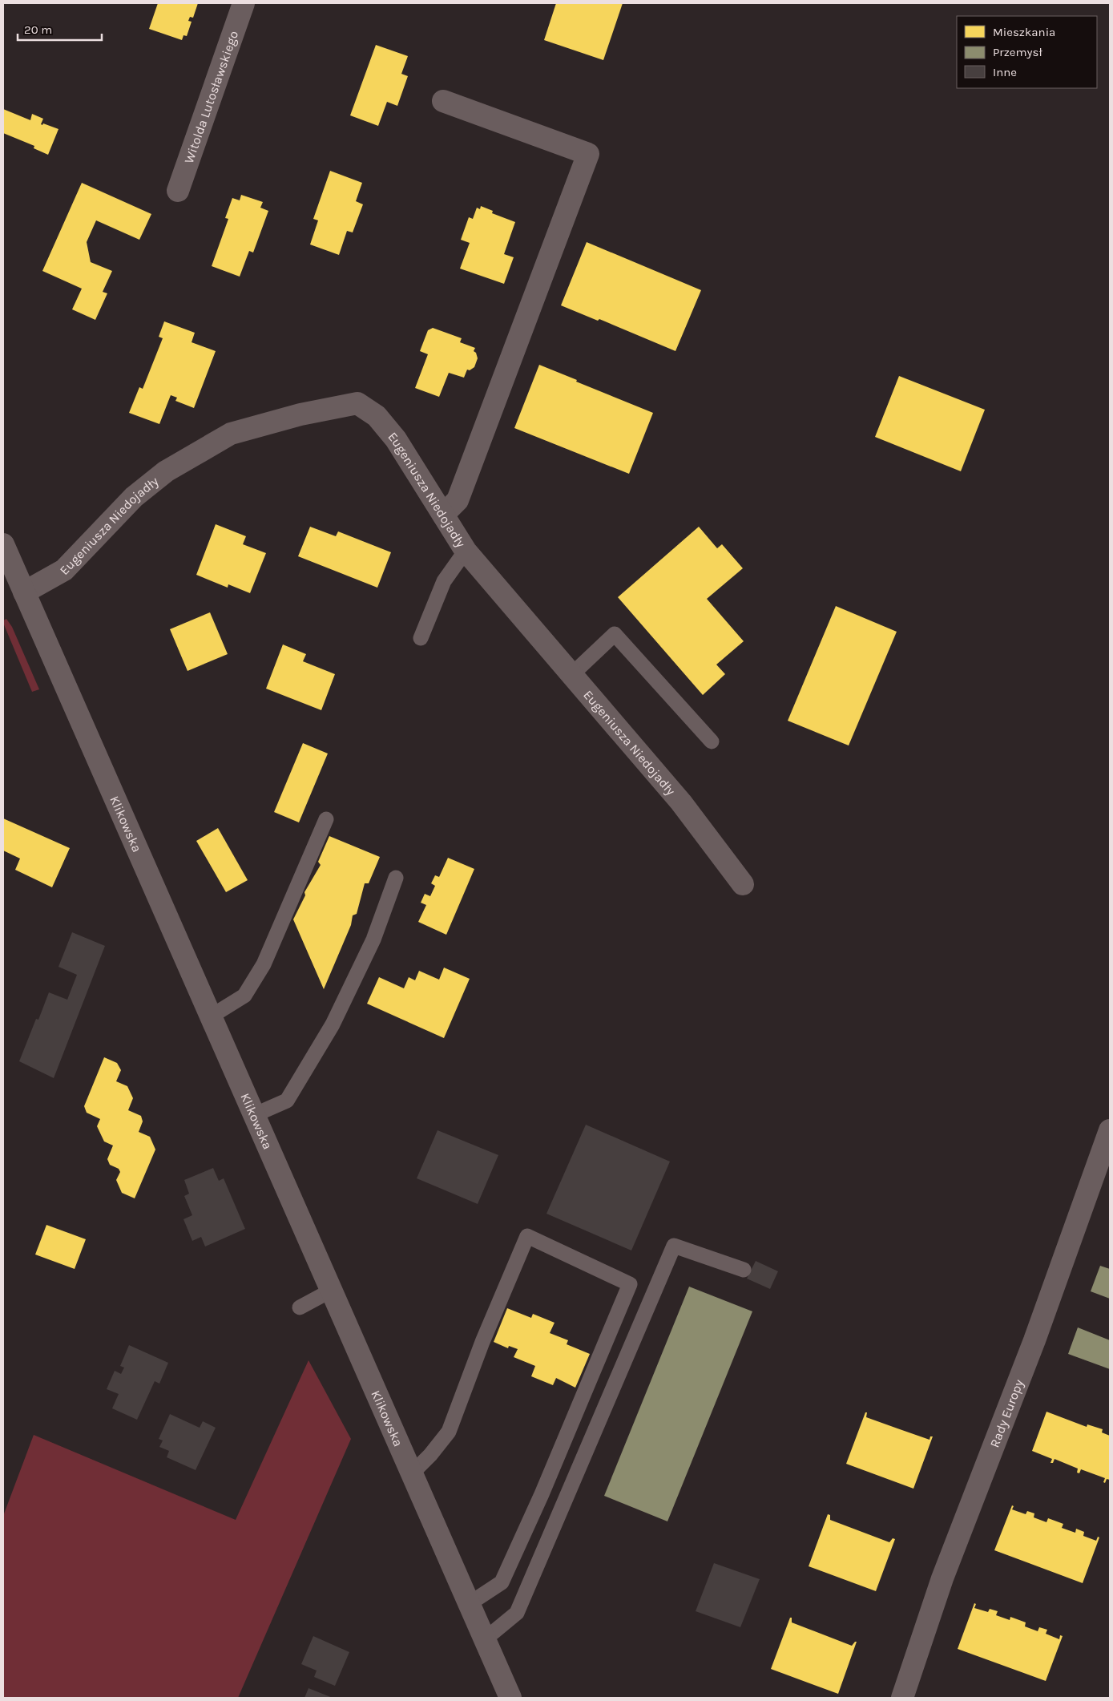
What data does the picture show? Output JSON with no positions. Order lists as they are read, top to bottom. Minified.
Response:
{"streets":{"street":["Witolda Lutosławskiego","Eugeniusza Niedojadły","Klikowska","Rady Europy"]},"crossings":[["Eugeniusza Niedojadły","Klikowska"]],"legend":["Mieszkania","Przemysł","Inne"],"scale_bar":"20 m"}
